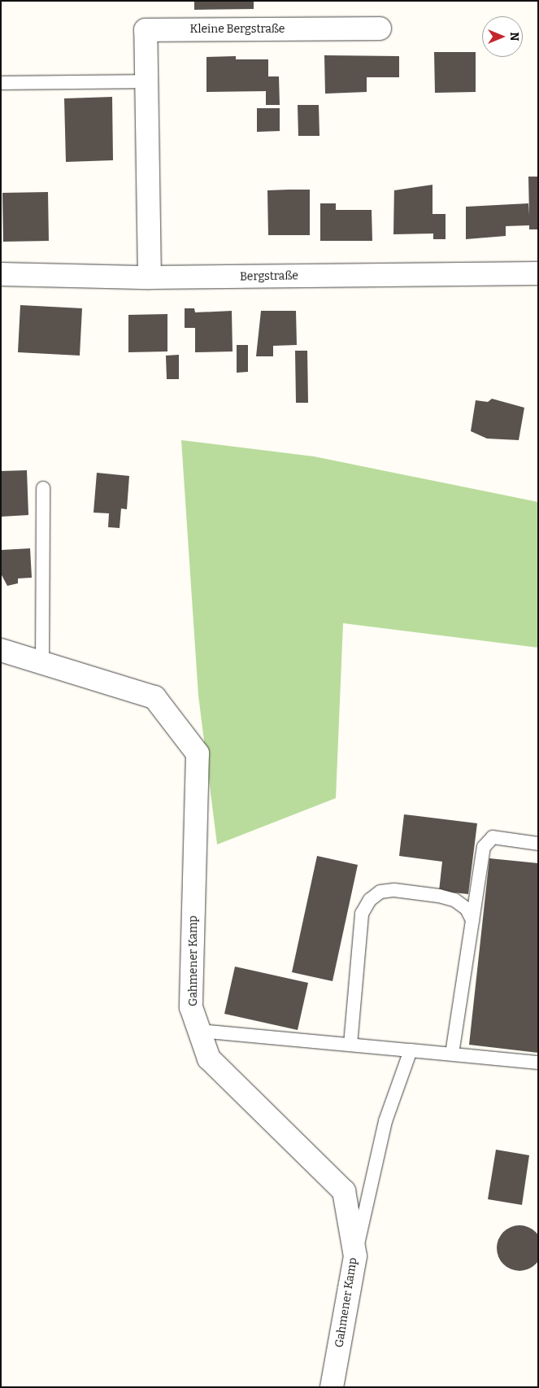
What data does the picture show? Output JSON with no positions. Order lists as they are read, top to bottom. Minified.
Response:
{"streets":{"street":["Kleine Bergstraße","Bergstraße","Gahmener Kamp"]},"crossings":[["Kleine Bergstraße","Bergstraße"]],"north":"right"}
